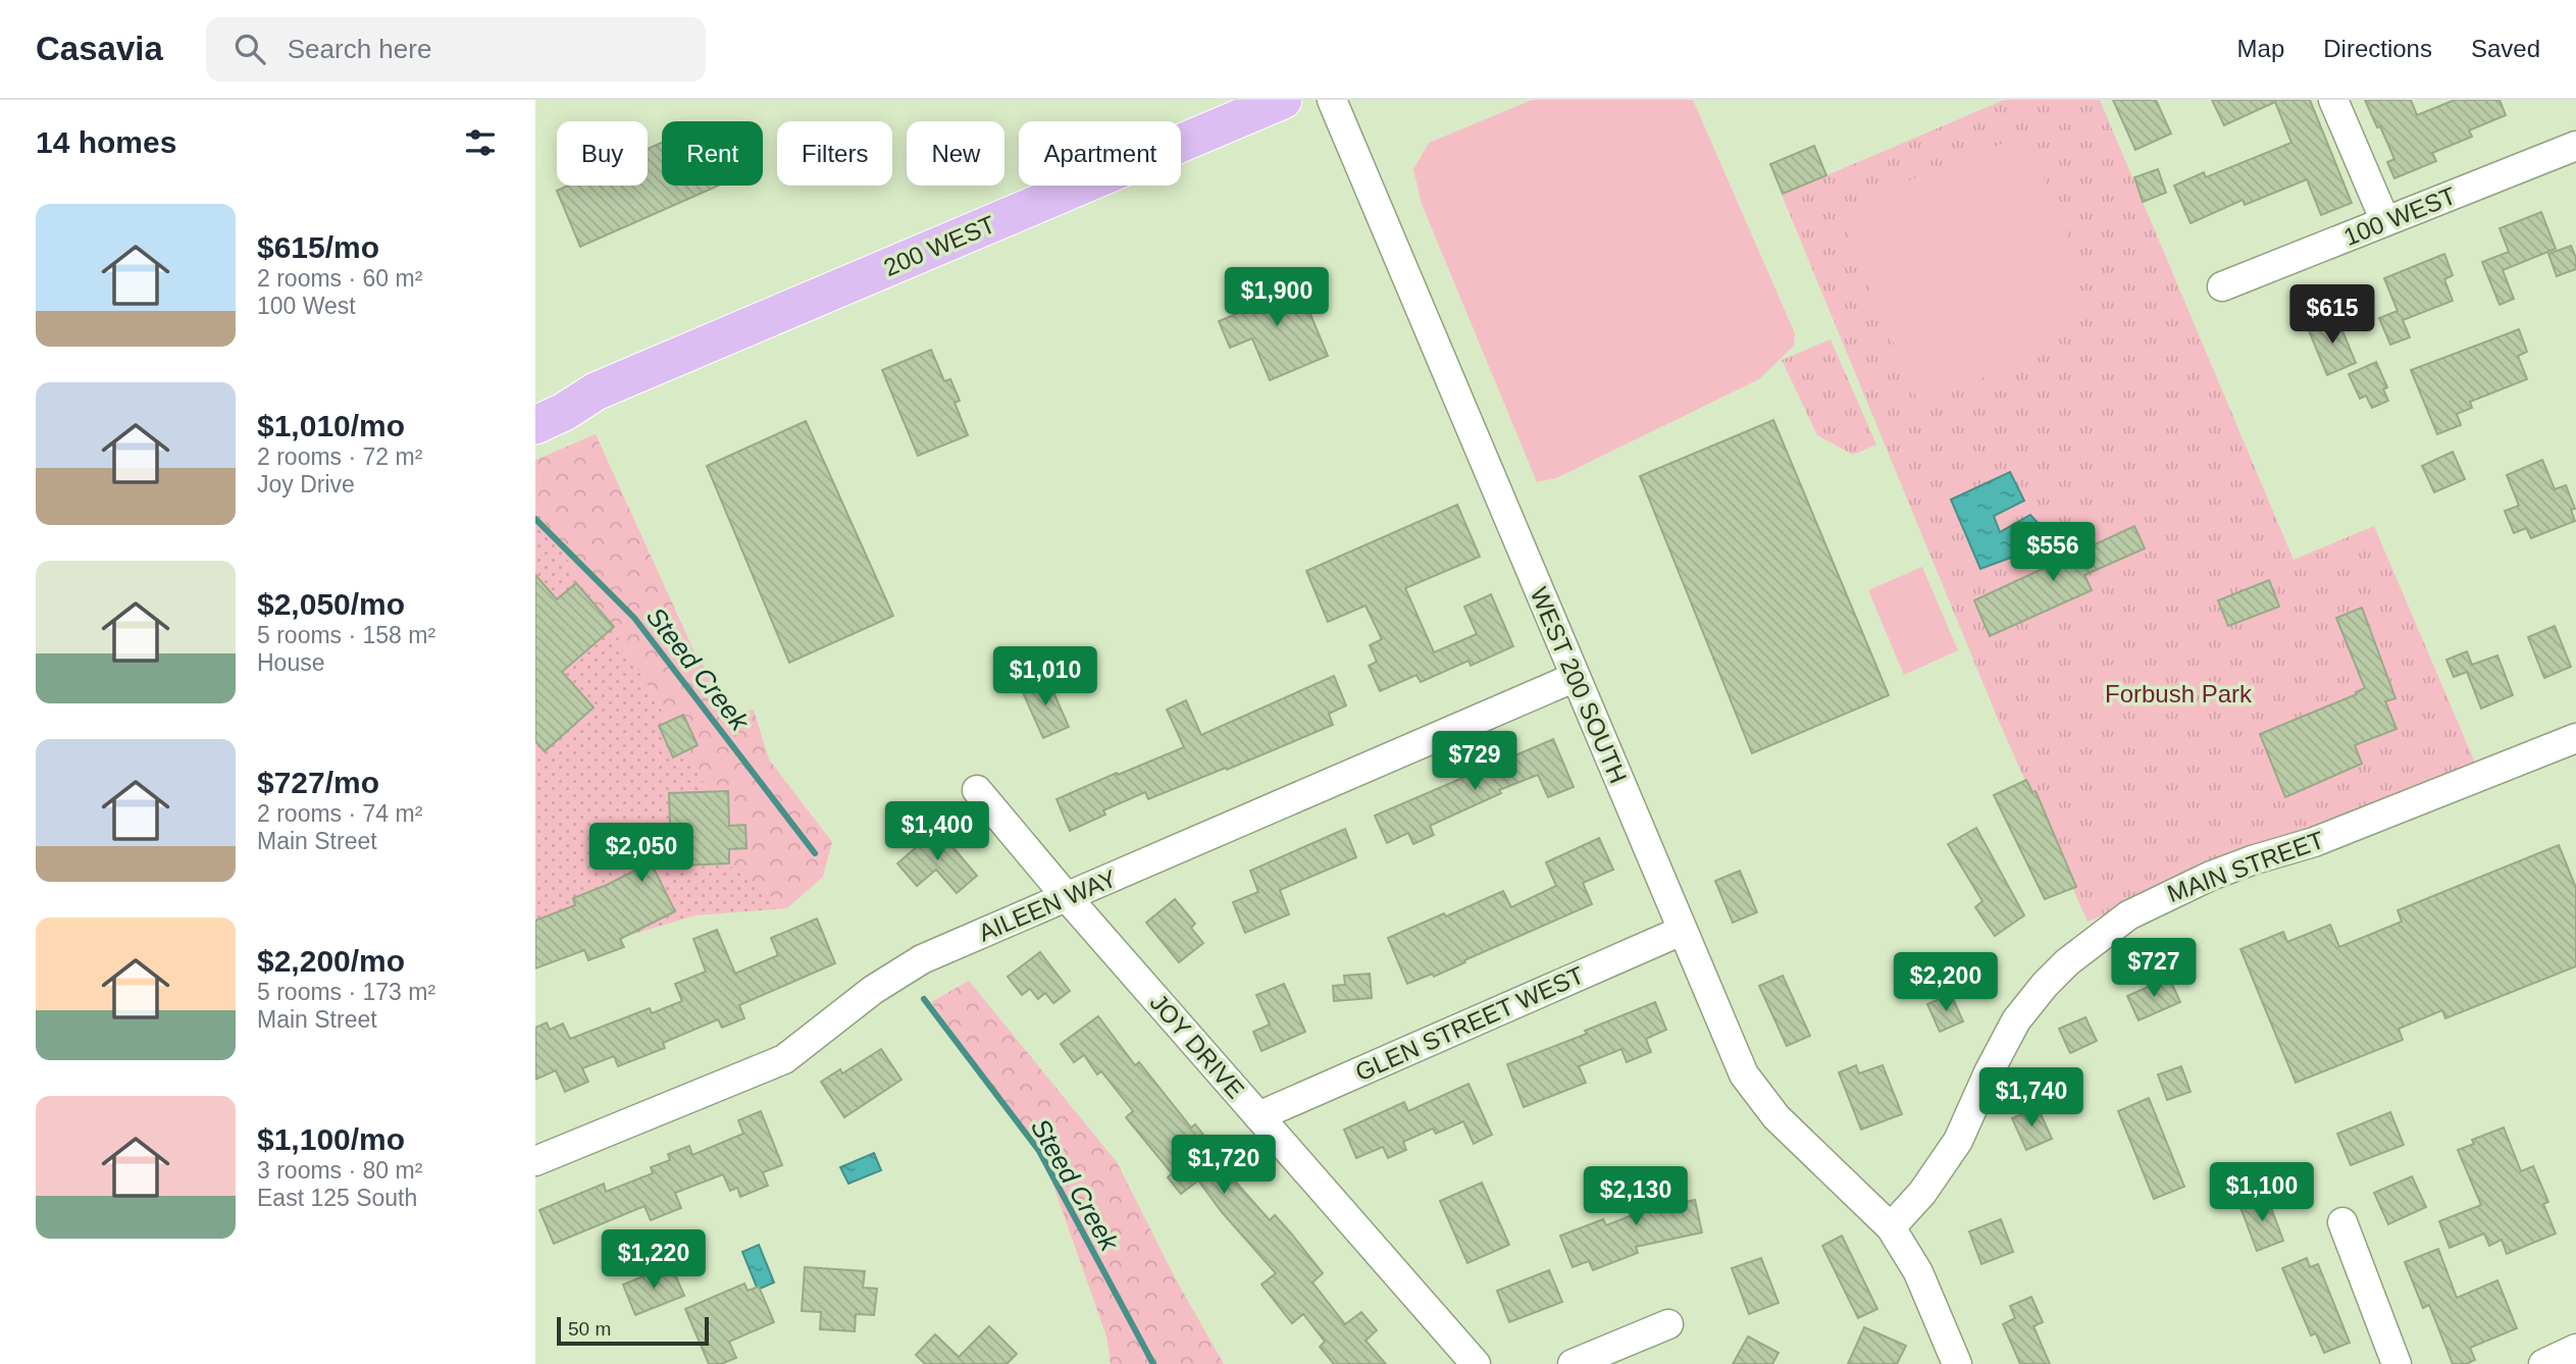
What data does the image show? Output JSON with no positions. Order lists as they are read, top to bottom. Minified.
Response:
{"streets":{"main road":["200 WEST"],"street":["100 WEST","WEST 200 SOUTH","MAIN STREET","AILEEN WAY","GLEN STREET WEST","JOY DRIVE"]},"crossings":[["WEST 200 SOUTH","MAIN STREET"],["WEST 200 SOUTH","AILEEN WAY"],["WEST 200 SOUTH","GLEN STREET WEST"],["AILEEN WAY","JOY DRIVE"],["GLEN STREET WEST","JOY DRIVE"]],"water":["Steed Creek"],"parks":["Forbush Park"],"scale_bar":"50 m","page":{"header":"Casavia","search":"Search here","nav":["Map","Directions","Saved"],"heading":"14 homes","chip":["Buy","Rent","Filters","New","Apartment"],"list":[{"name":"$615/mo","note":"2 rooms · 60 m² · 100 West"},{"name":"$1,010/mo","note":"2 rooms · 72 m² · Joy Drive"},{"name":"$2,050/mo","note":"5 rooms · 158 m² · House"},{"name":"$727/mo","note":"2 rooms · 74 m² · Main Street"},{"name":"$2,200/mo","note":"5 rooms · 173 m² · Main Street"},{"name":"$1,100/mo","note":"3 rooms · 80 m² · East 125 South"}],"price":["$1,900","$615","$556","$1,010","$729","$1,400","$2,050","$727","$2,200","$1,740","$1,720","$1,100","$2,130","$1,220"],"scale":"50 m"}}
